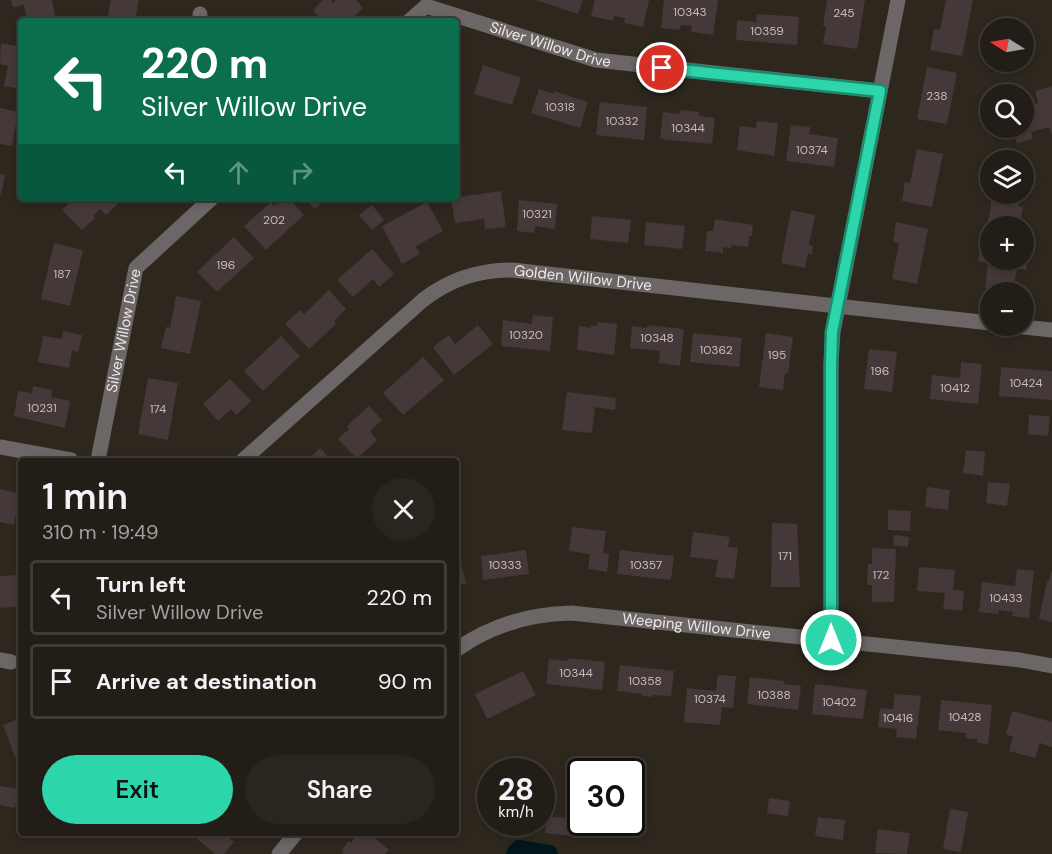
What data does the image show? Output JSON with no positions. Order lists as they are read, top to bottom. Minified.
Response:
{"streets":{"street":["Silver Willow Drive","Golden Willow Drive","Weeping Willow Drive"]},"house_numbers":["10343","245","10359","238","10318","10332","10344","10374","10321","202","196","187","10320","10348","10362","195","196","10424","10412","10231","174","171","10333","10357","172","10433","10344","10358","10388","10374","10402","10428","10416"],"north":"left","page":{"map_buttons":["+","−"],"turn":["220 m","Silver Willow Drive"],"heading":["1 min","310 m · 19:49"],"list":[{"name":"Turn left","note":"Silver Willow Drive","value":"220 m"},{"name":"Arrive at destination","value":"90 m"}],"buttons":["Exit","Share"],"speed":"28 km/h","limit":"30"}}
